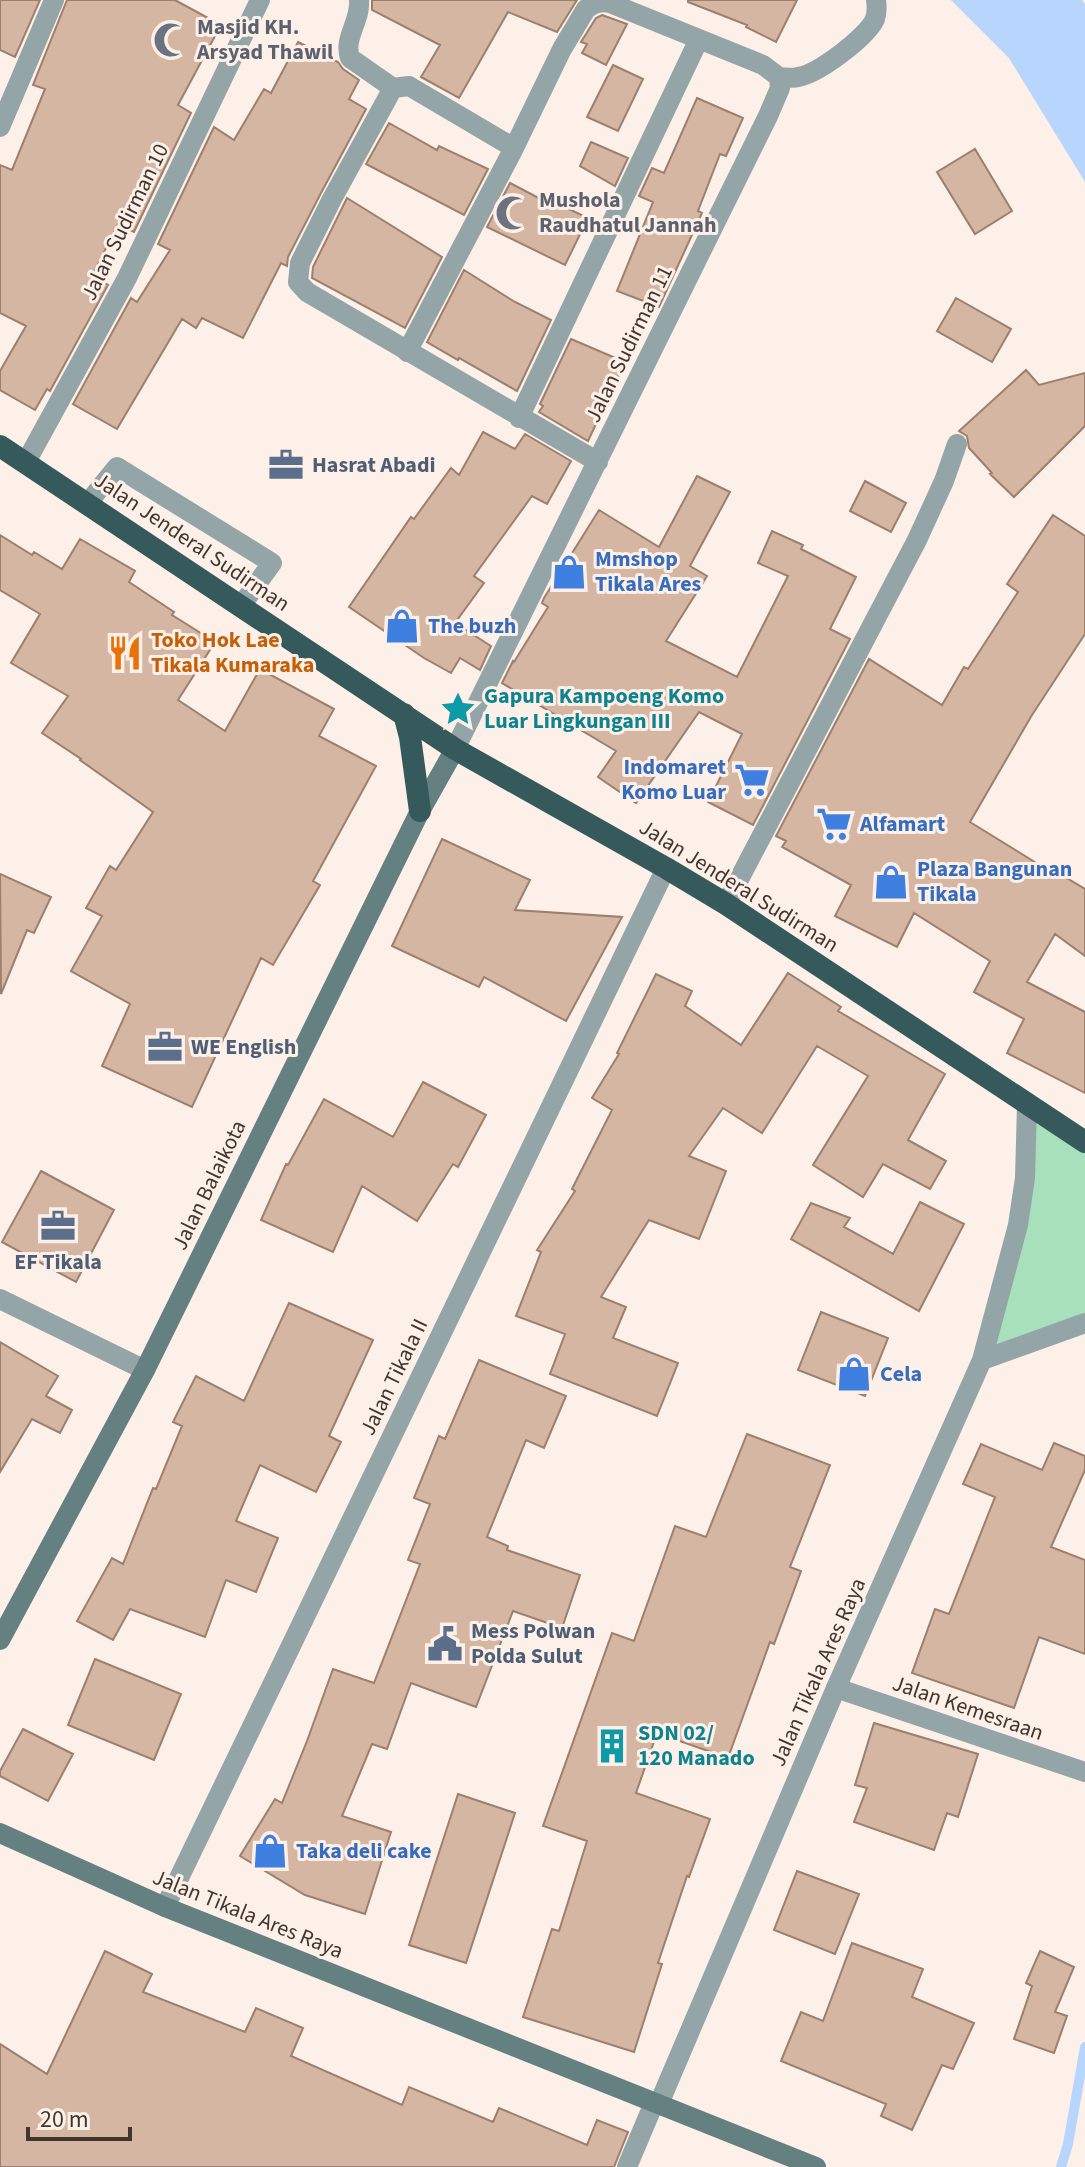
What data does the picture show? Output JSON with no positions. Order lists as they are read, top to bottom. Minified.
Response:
{"streets":{"highway":["Jalan Jenderal Sudirman"],"main road":["Jalan Balaikota","Jalan Tikala Ares Raya"],"street":["Jalan Sudirman 10","Jalan Sudirman 11","Jalan Tikala II","Jalan Kemesraan"]},"crossings":[["Jalan Sudirman 10","Jalan Jenderal Sudirman"],["Jalan Sudirman 11","Jalan Jenderal Sudirman"],["Jalan Sudirman 11","Jalan Balaikota"],["Jalan Jenderal Sudirman","Jalan Balaikota"],["Jalan Jenderal Sudirman","Jalan Tikala II"],["Jalan Jenderal Sudirman","Jalan Tikala Ares Raya"],["Jalan Tikala II","Jalan Tikala Ares Raya"],["Jalan Tikala Ares Raya","Jalan Kemesraan"]],"places":{"mosque":["Masjid KH. Arsyad Thawil","Mushola Raudhatul Jannah"],"office":["Hasrat Abadi","WE English","EF Tikala"],"shop":["Mmshop Tikala Ares","The buzh","Plaza Bangunan Tikala","Cela","Taka deli cake"],"restaurant":["Toko Hok Lae Tikala Kumaraka"],"place":["Gapura Kampoeng Komo Luar Lingkungan III"],"supermarket":["Indomaret Komo Luar","Alfamart"],"public building":["Mess Polwan Polda Sulut"],"building":["SDN 02/ 120 Manado"]},"scale_bar":"20 m"}
